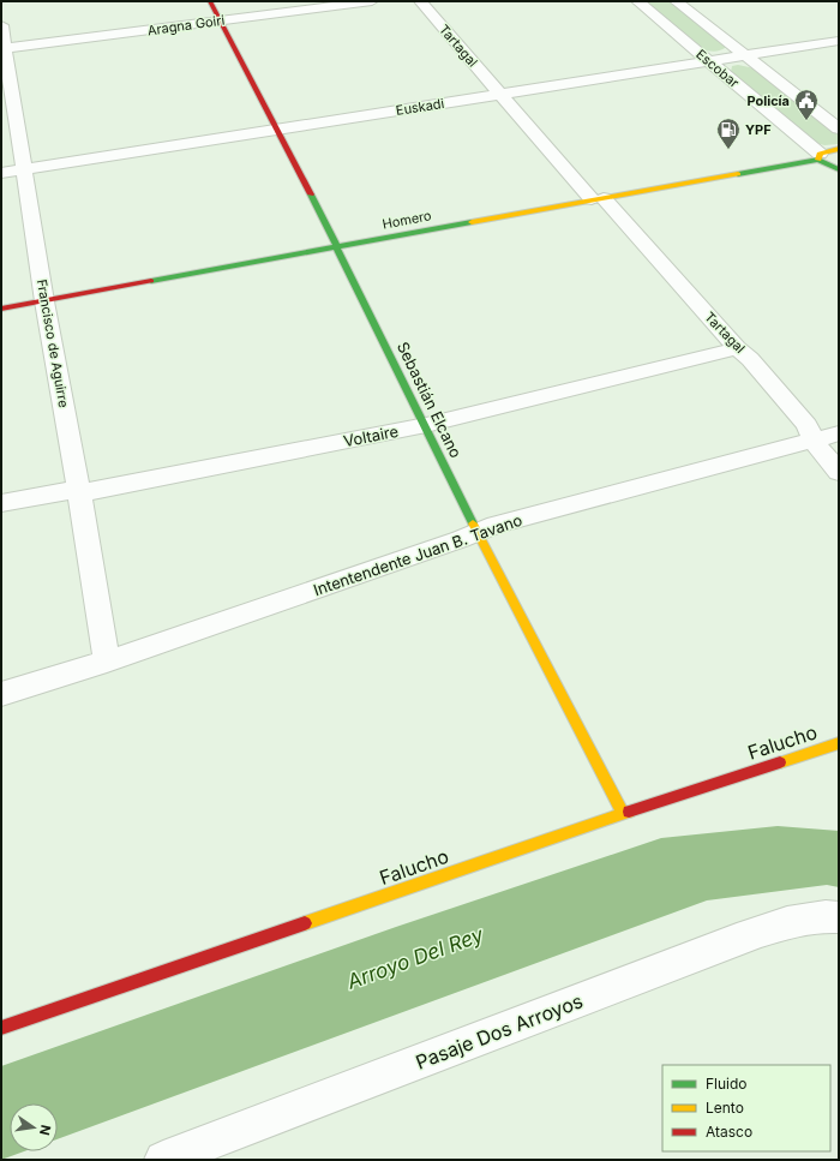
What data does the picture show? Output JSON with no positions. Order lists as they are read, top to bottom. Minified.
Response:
{"streets":{"street":["Aragna Goiri","Tartagal","Escobar","Euskadi","Homero","Francisco de Aguirre","Sebastián Elcano","Voltaire","Intentendente Juan B. Tavano","Falucho","Pasaje Dos Arroyos"]},"crossings":[["Aragna Goiri","Francisco de Aguirre"],["Aragna Goiri","Sebastián Elcano"],["Tartagal","Euskadi"],["Tartagal","Homero"],["Tartagal","Voltaire"],["Tartagal","Intentendente Juan B. Tavano"],["Escobar","Euskadi"],["Escobar","Homero"],["Euskadi","Francisco de Aguirre"],["Euskadi","Sebastián Elcano"],["Homero","Francisco de Aguirre"],["Homero","Sebastián Elcano"],["Francisco de Aguirre","Voltaire"],["Francisco de Aguirre","Intentendente Juan B. Tavano"],["Sebastián Elcano","Voltaire"],["Sebastián Elcano","Intentendente Juan B. Tavano"],["Sebastián Elcano","Falucho"]],"water":["Arroyo Del Rey"],"places":{"public building":["Policía"],"fuel station":["YPF"]},"legend":["Fluido","Lento","Atasco"],"north":"right"}
